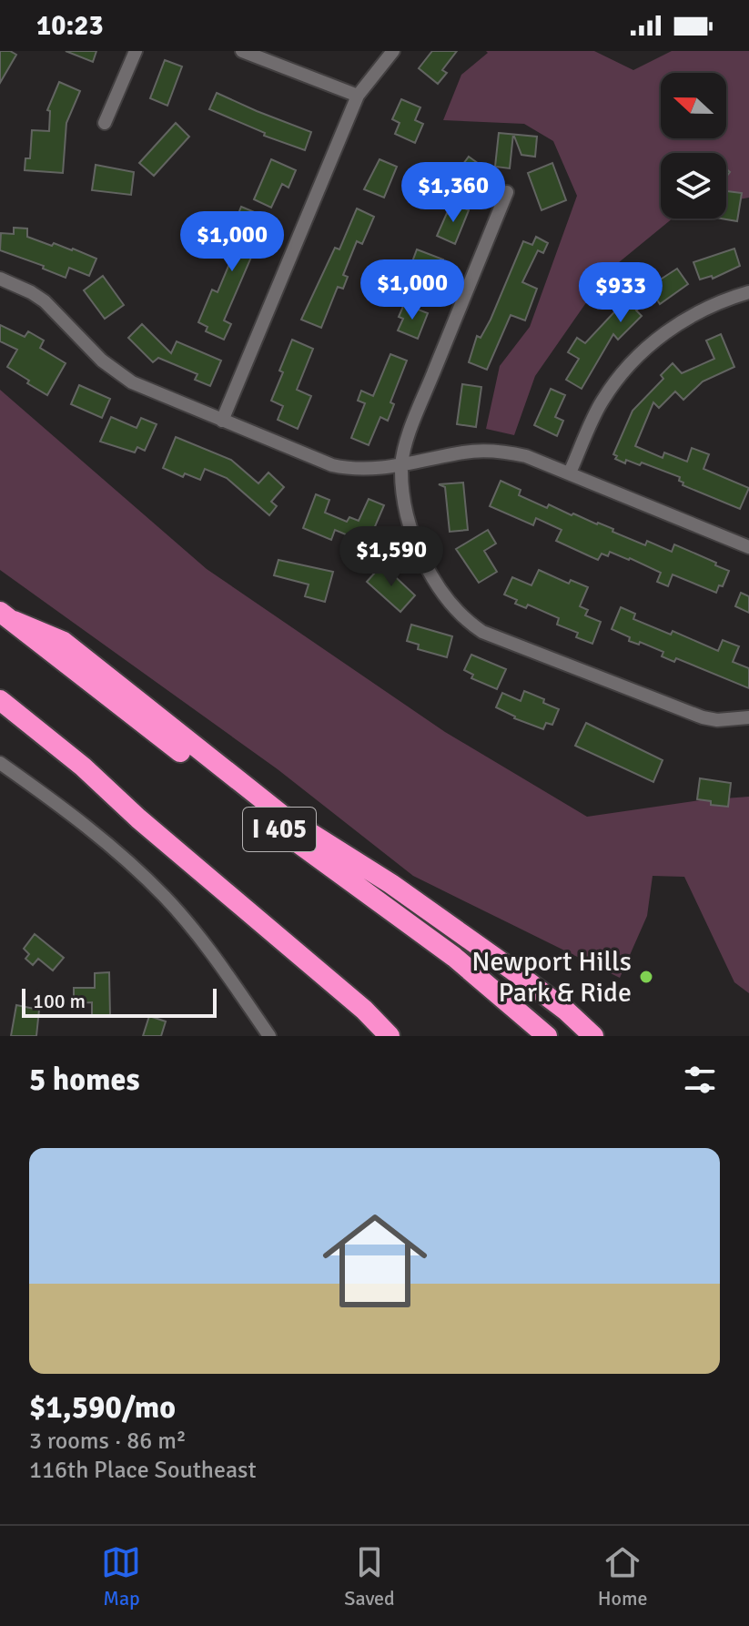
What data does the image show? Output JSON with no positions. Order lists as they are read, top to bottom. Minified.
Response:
{"streets":{"highway":["I 405"]},"places":["Newport Hills Park & Ride"],"scale_bar":"100 m","north":"left","page":{"status":"10:23","price":["$1,360","$1,000","$1,000","$933","$1,590"],"scale":"100 m","heading":"5 homes","list":[{"name":"$1,590/mo","note":"3 rooms · 86 m² · 116th Place Southeast"}],"tabs":["Map","Saved","Home"]}}
